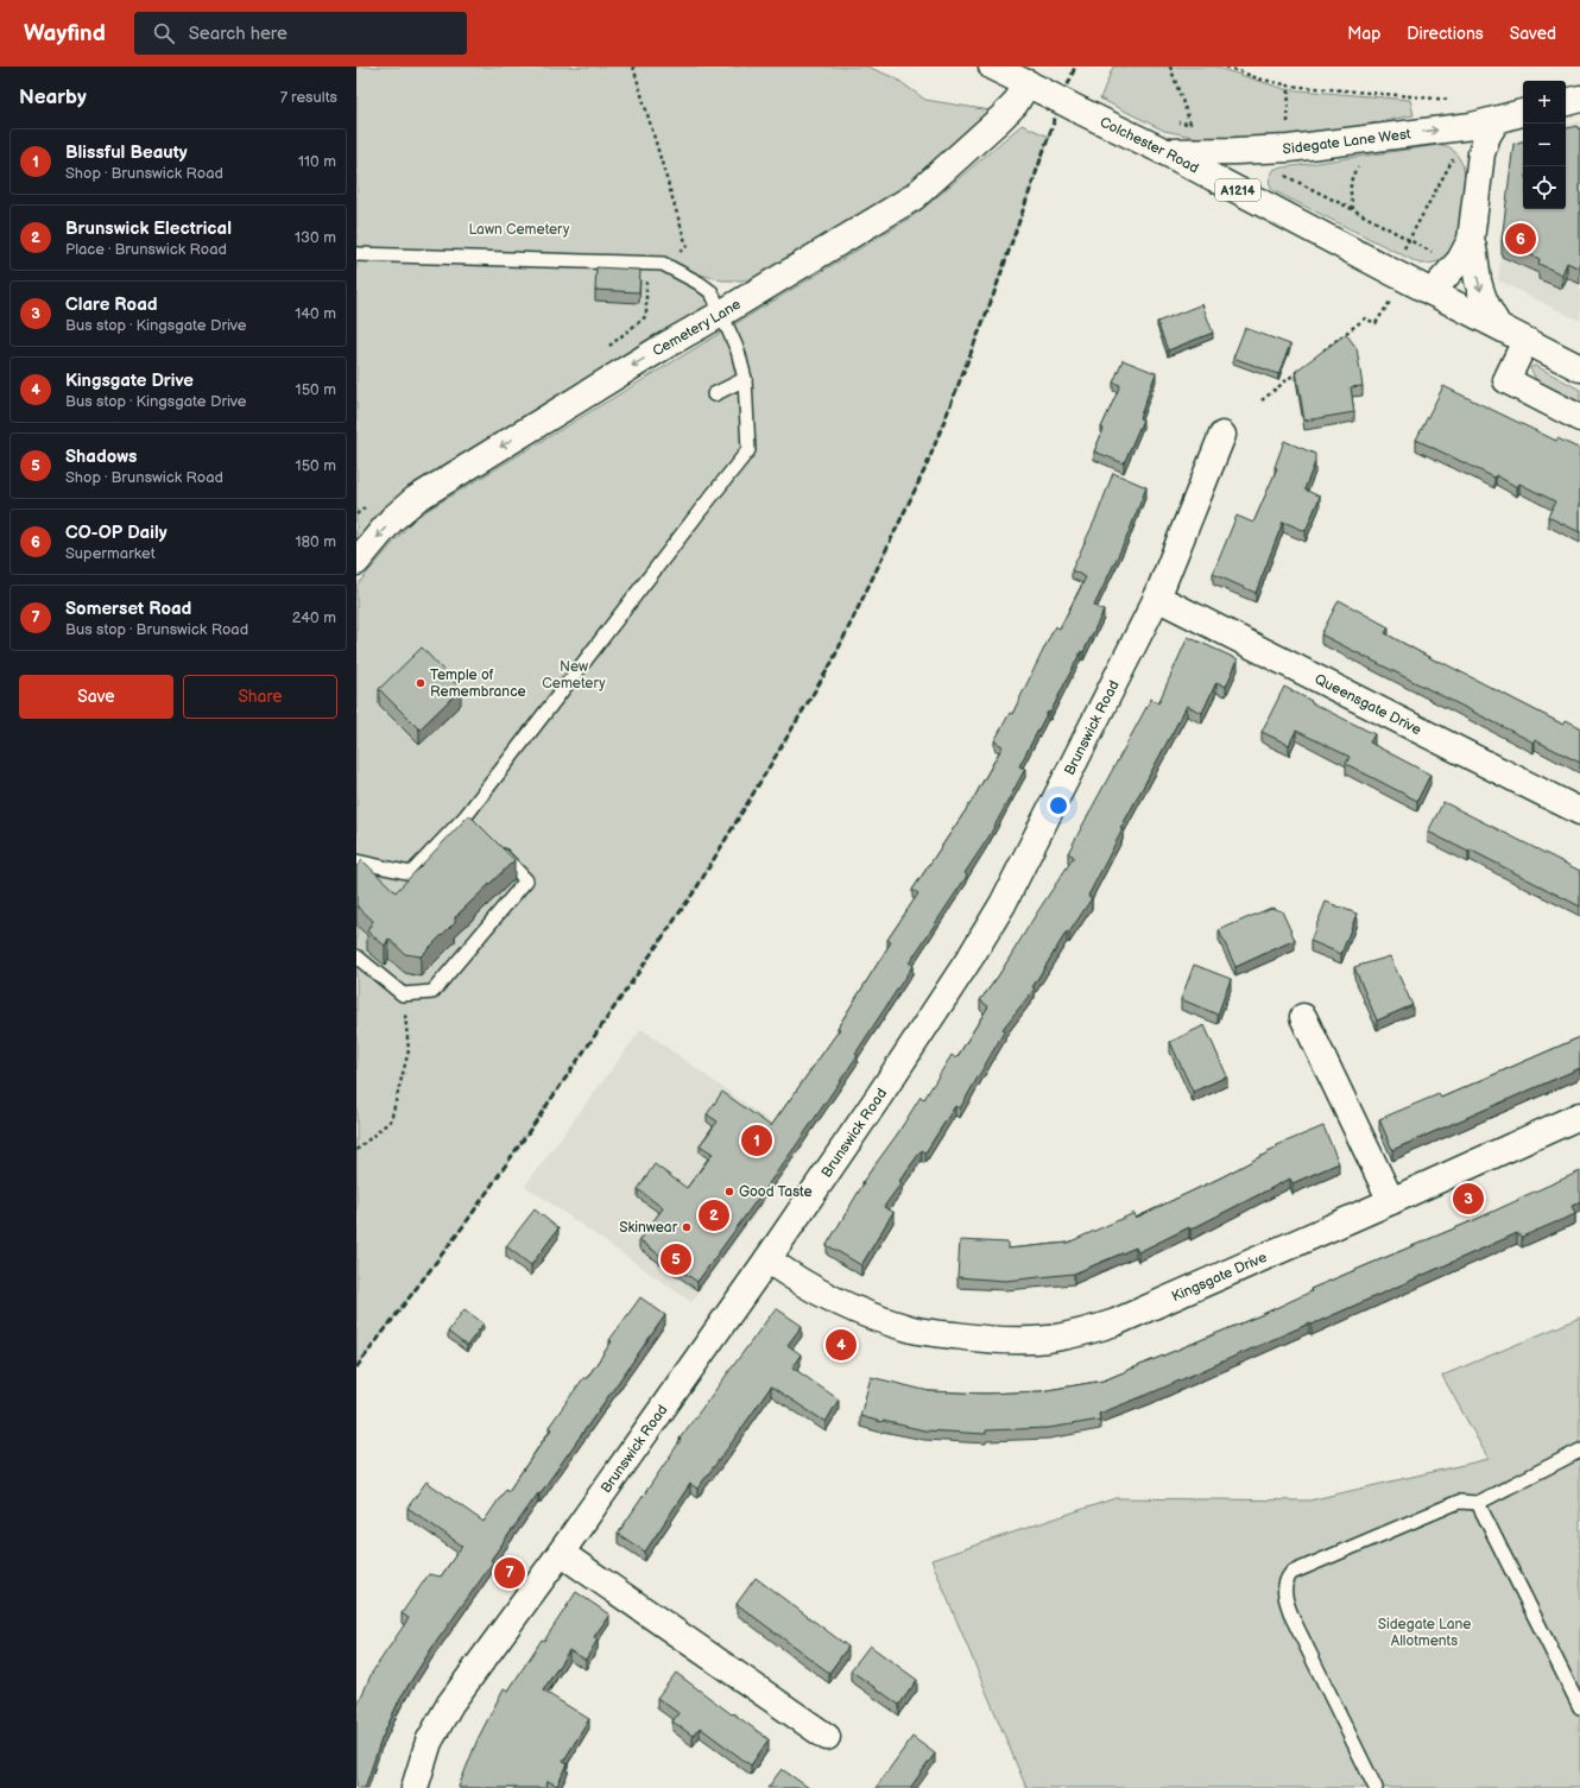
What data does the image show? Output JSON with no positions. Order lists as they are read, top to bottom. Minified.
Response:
{"streets":{"street":["Sidegate Lane West","Colchester Road","A1214","Cemetery Lane","Queensgate Drive","Brunswick Road","Kingsgate Drive"]},"crossings":[["Sidegate Lane West","Colchester Road"],["Colchester Road","Cemetery Lane"],["Queensgate Drive","Brunswick Road"],["Brunswick Road","Kingsgate Drive"]],"one_way":["Sidegate Lane West","Cemetery Lane"],"parks":["Lawn Cemetery","New Cemetery","Sidegate Lane Allotments"],"places":["Temple of Remembrance","Good Taste","Skinwear"],"page":{"header":"Wayfind","search":"Search here","nav":["Map","Directions","Saved"],"heading":["Nearby","7 results"],"map_buttons":["+","−"],"list":[{"mark":"1","name":"Blissful Beauty","note":"Shop · Brunswick Road","value":"110 m"},{"mark":"2","name":"Brunswick Electrical","note":"Place · Brunswick Road","value":"130 m"},{"mark":"3","name":"Clare Road","note":"Bus stop · Kingsgate Drive","value":"140 m"},{"mark":"4","name":"Kingsgate Drive","note":"Bus stop · Kingsgate Drive","value":"150 m"},{"mark":"5","name":"Shadows","note":"Shop · Brunswick Road","value":"150 m"},{"mark":"6","name":"CO-OP Daily","note":"Supermarket","value":"180 m"},{"mark":"7","name":"Somerset Road","note":"Bus stop · Brunswick Road","value":"240 m"}],"pins":["6","1","3","2","5","4","7"],"buttons":["Save","Share"]}}
